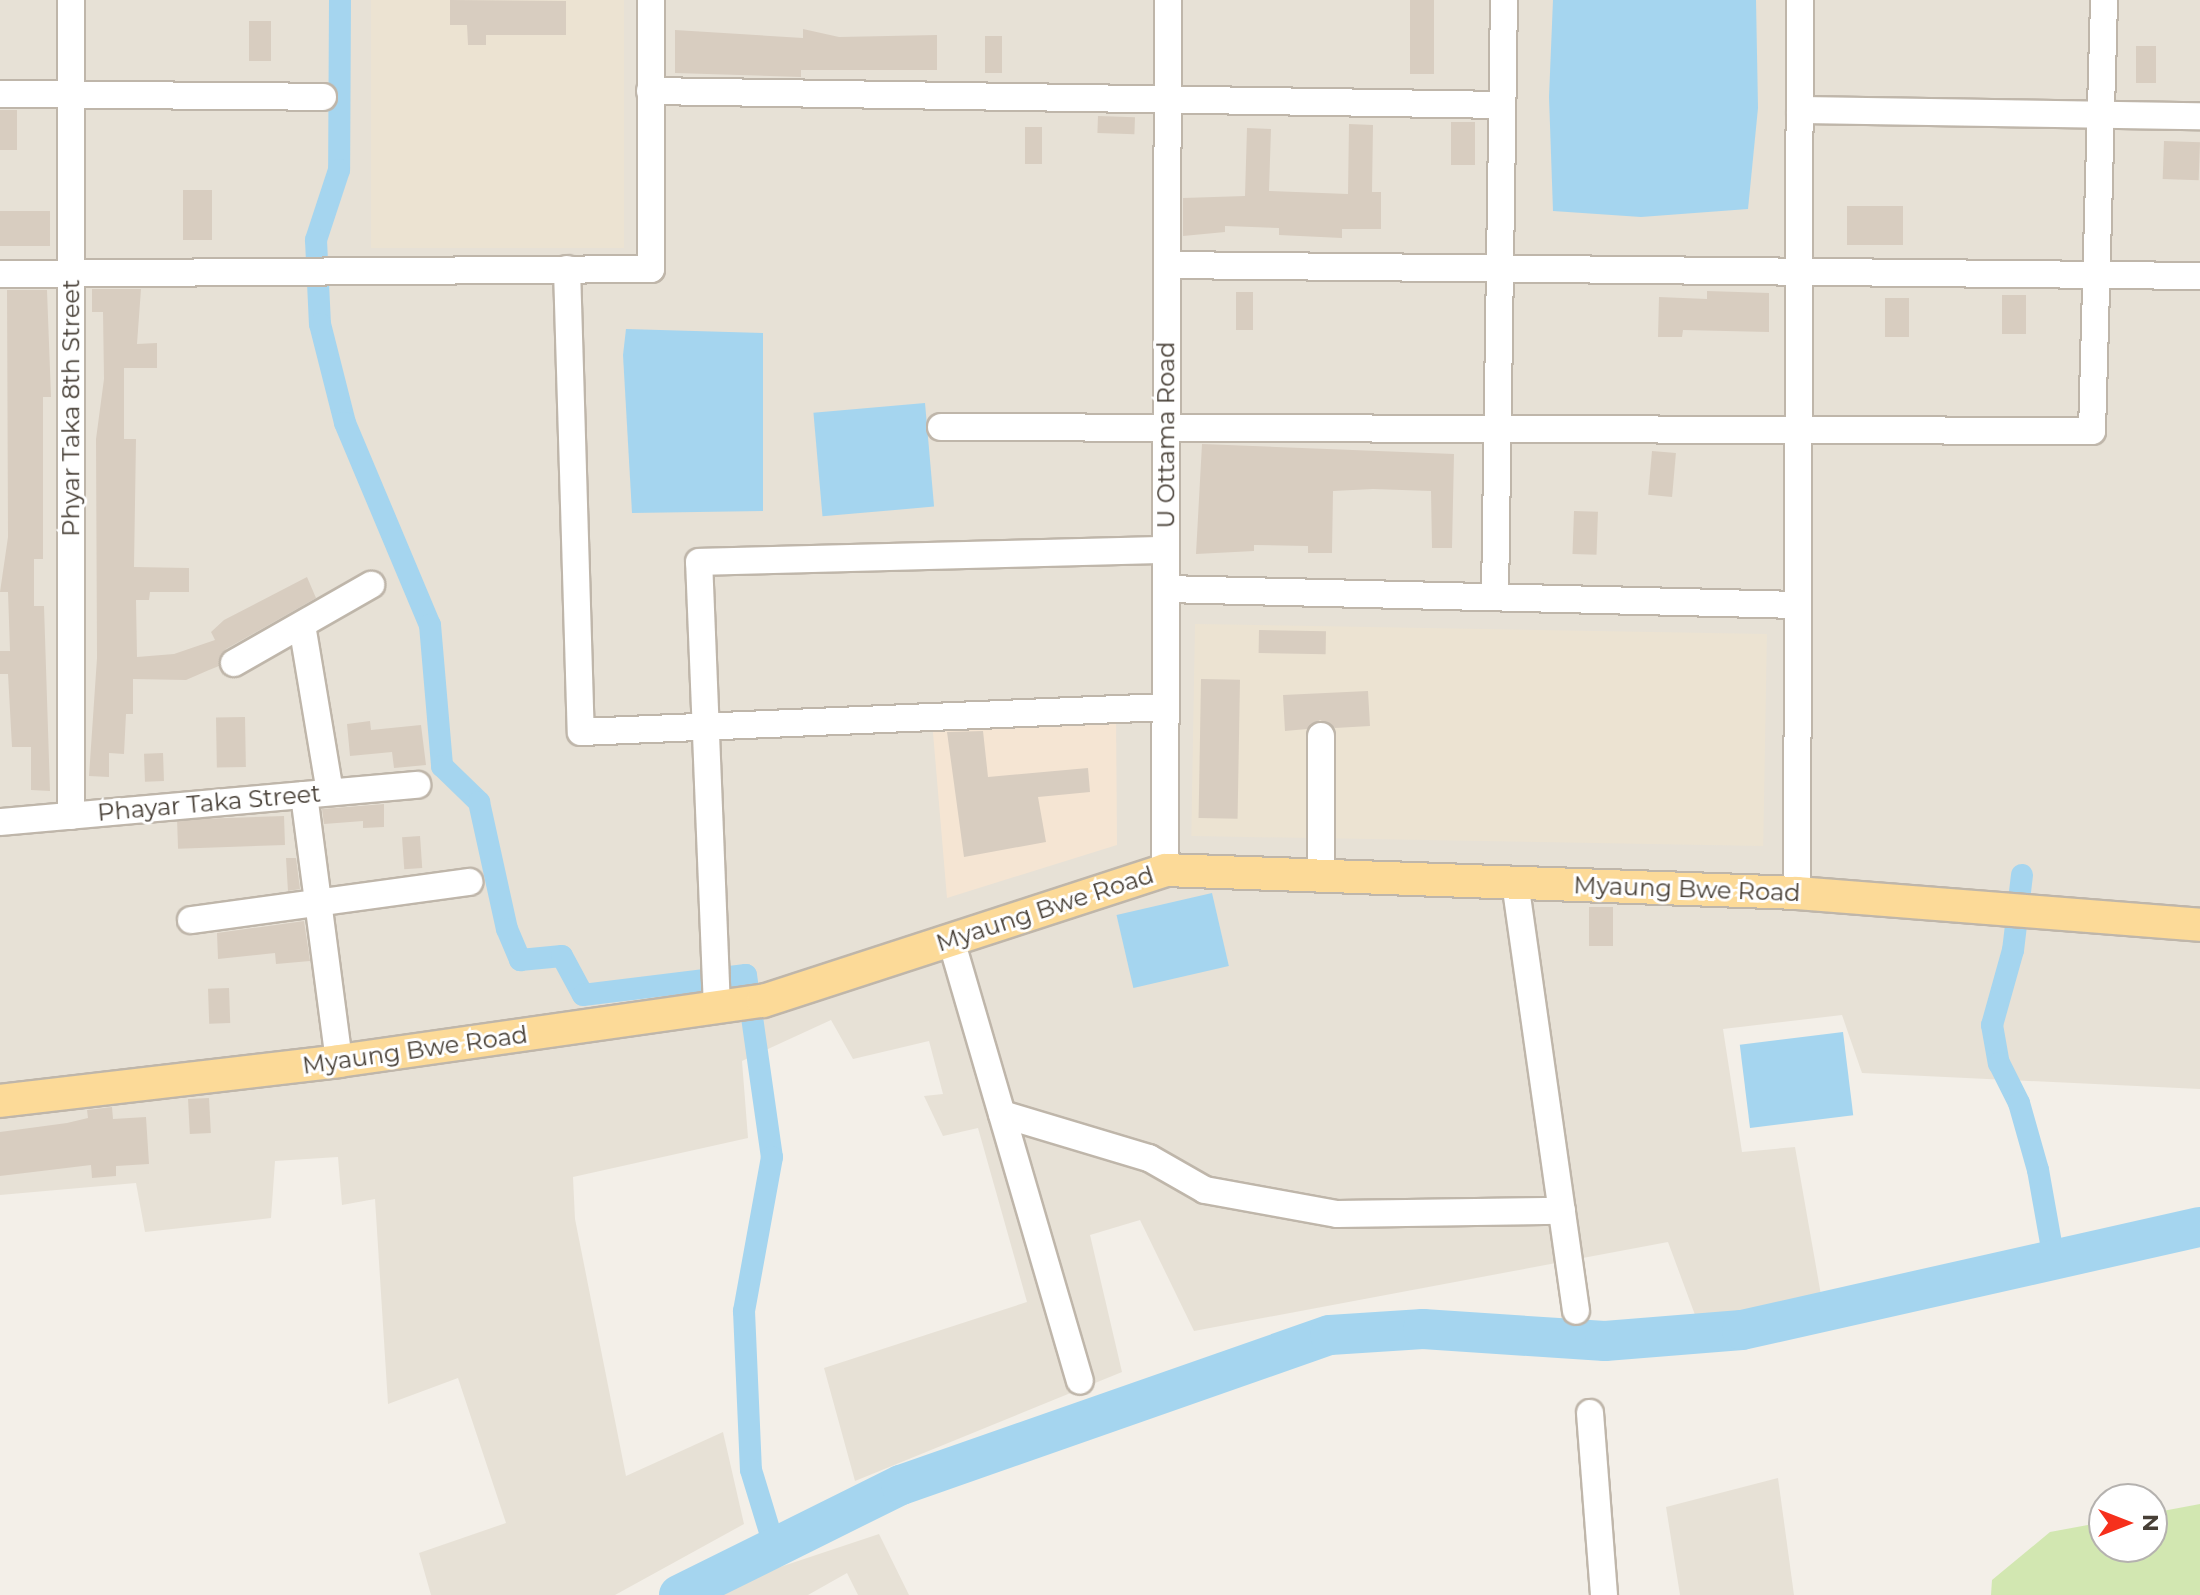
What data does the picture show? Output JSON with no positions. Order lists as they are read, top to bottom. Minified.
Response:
{"streets":{"main road":["Myaung Bwe Road"],"street":["Phyar Taka 8th Street","U Ottama Road","Phayar Taka Street"]},"crossings":[["Phyar Taka 8th Street","Phayar Taka Street"],["U Ottama Road","Myaung Bwe Road"]],"north":"right"}
